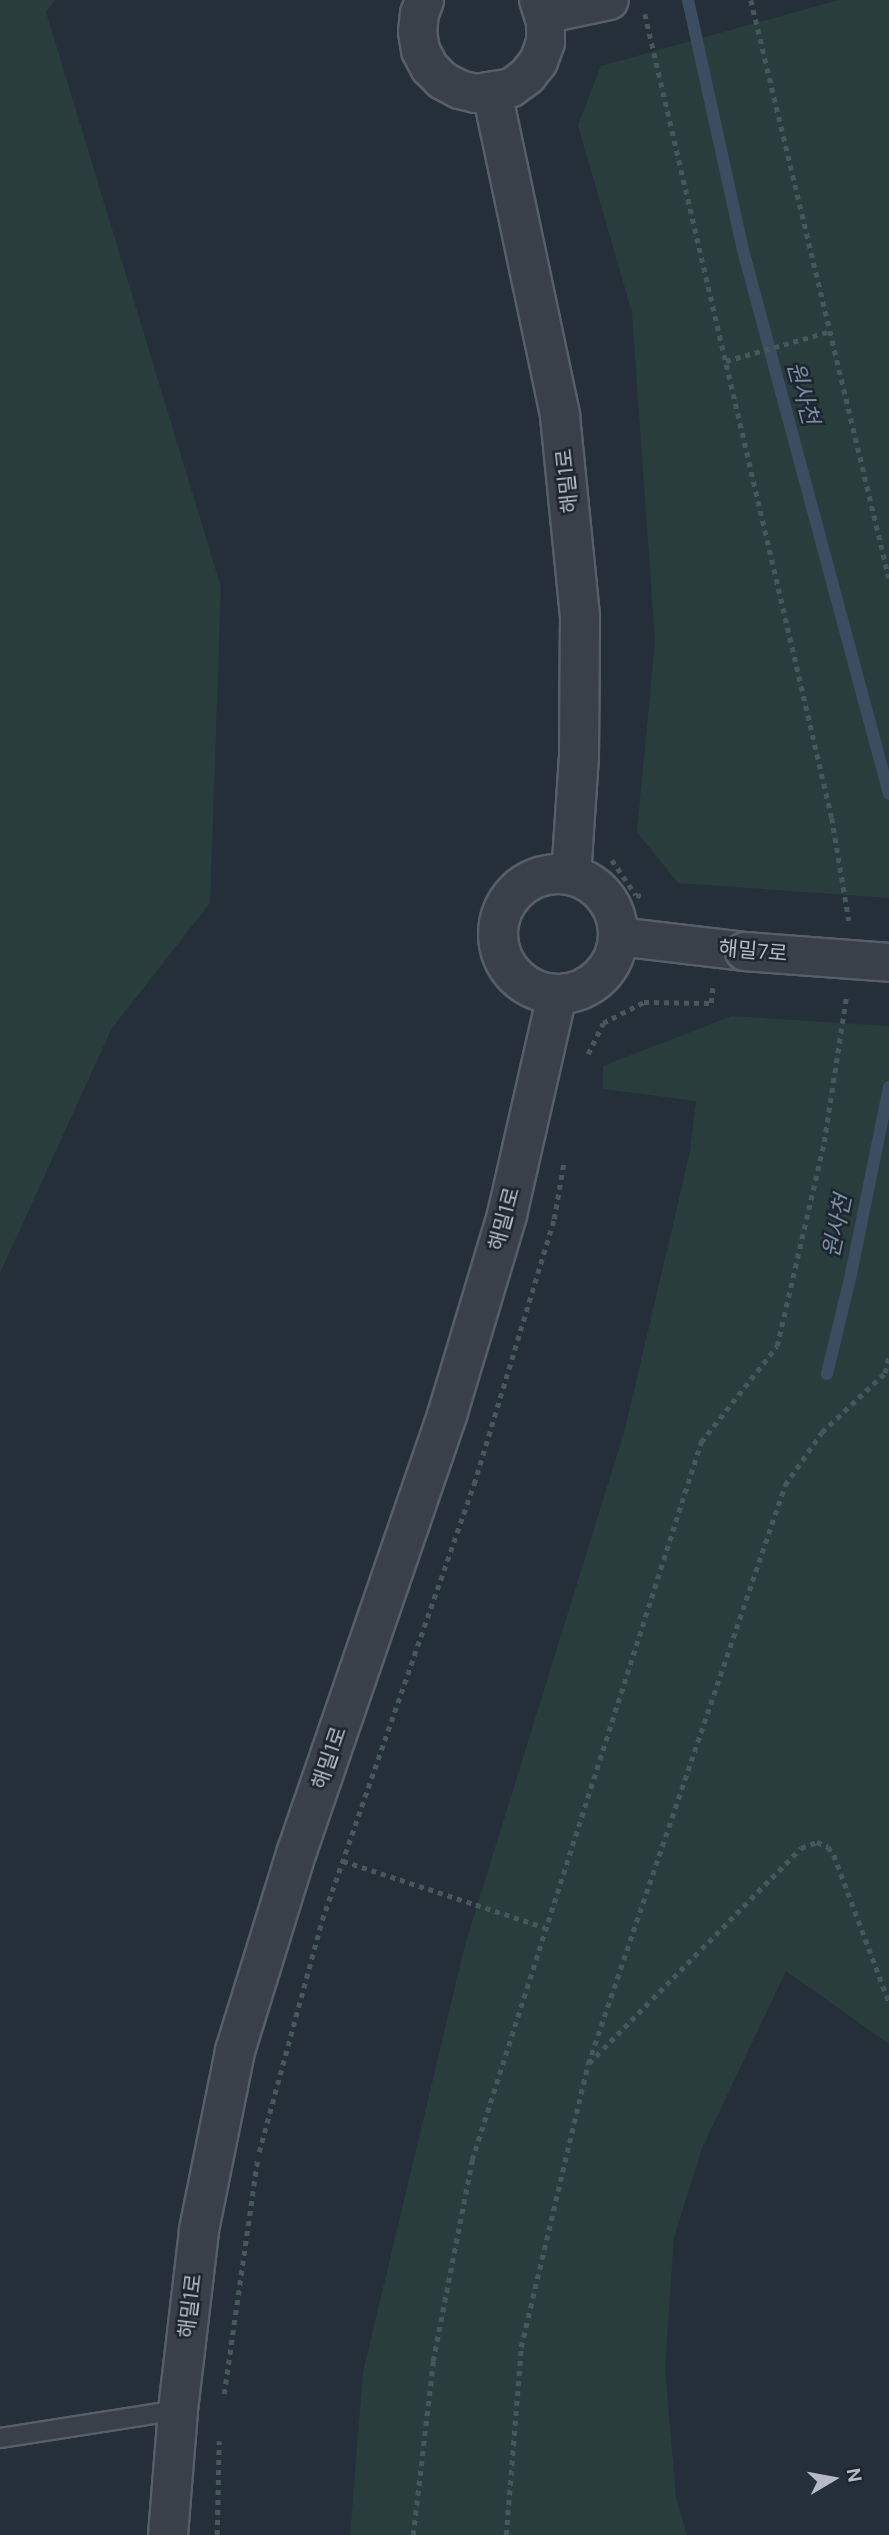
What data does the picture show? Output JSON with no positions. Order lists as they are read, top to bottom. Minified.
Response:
{"streets":{"street":["해밀1로","해밀7로"]},"crossings":[["해밀1로","해밀7로"]],"water":["원사천"],"north":"right"}
